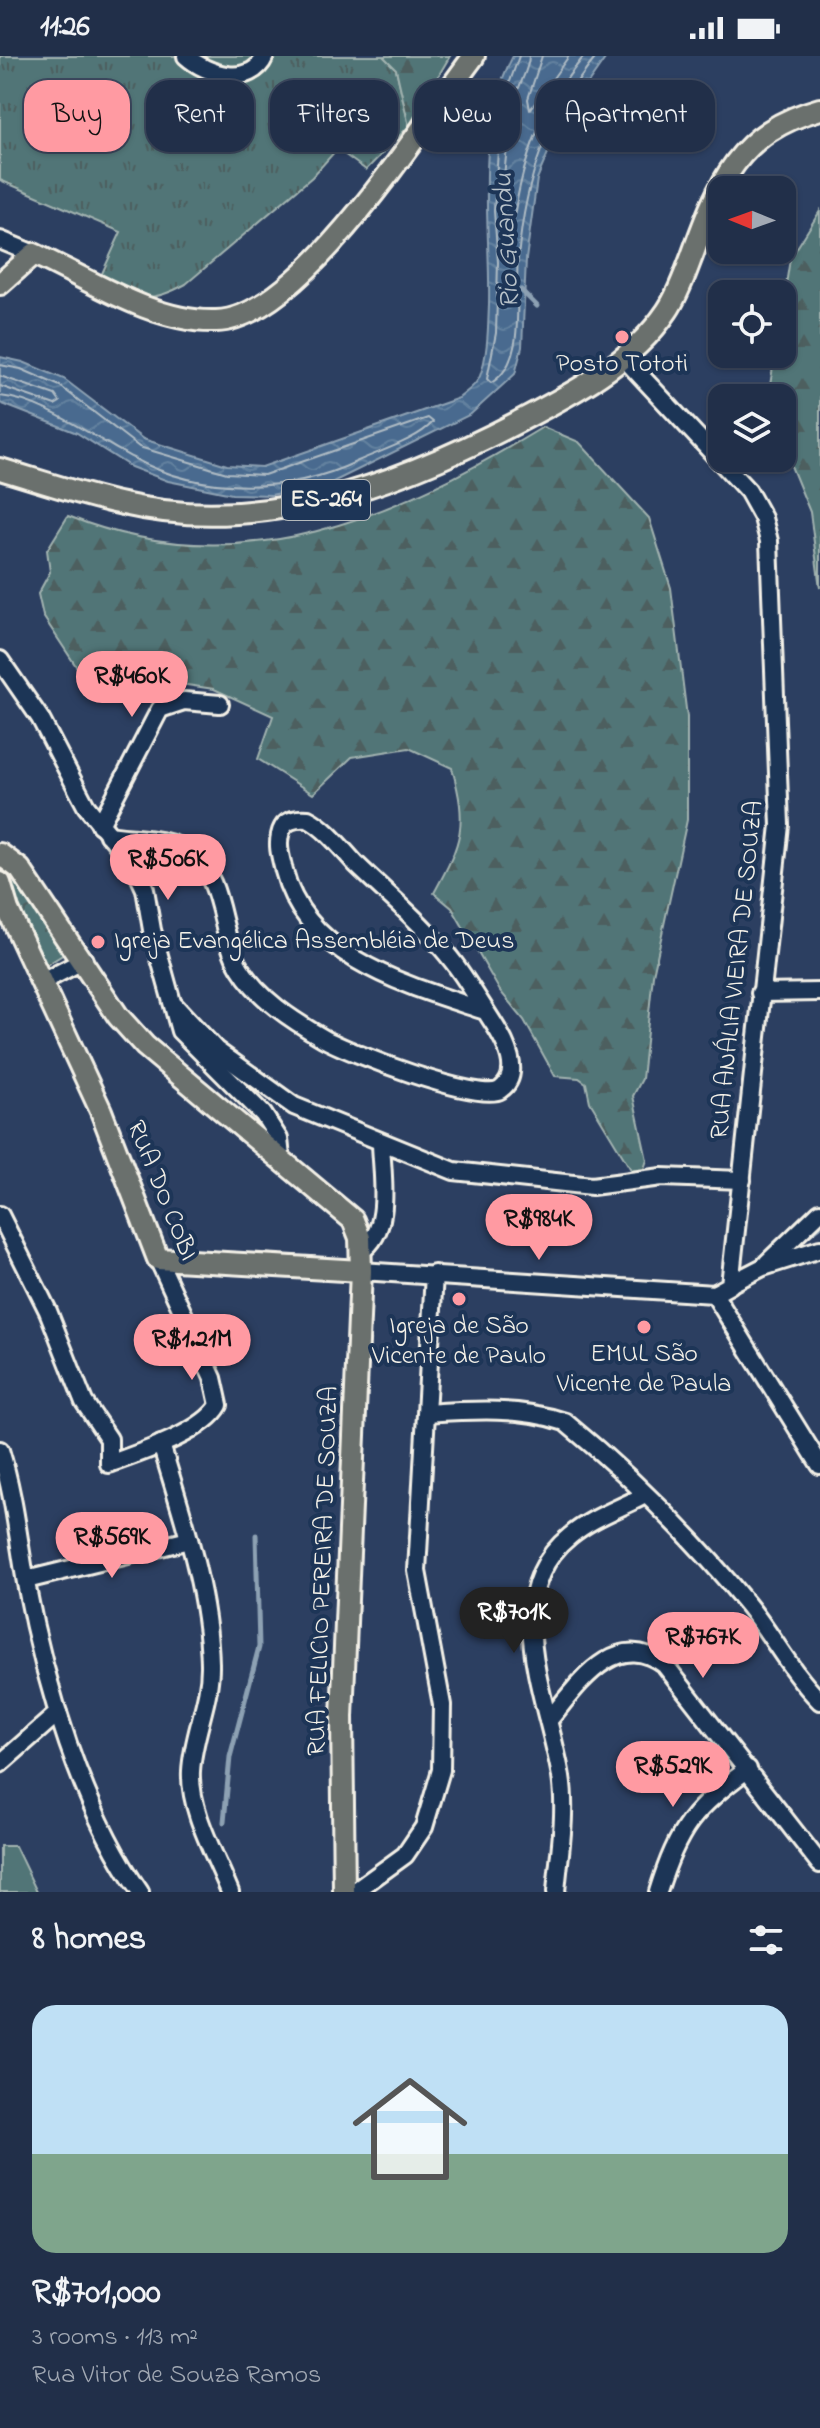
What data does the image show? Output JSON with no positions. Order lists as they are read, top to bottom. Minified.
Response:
{"streets":{"main road":["ES-264","RUA DO COBI","RUA FELICIO PEREIRA DE SOUZA"],"street":["RUA ANÁLIA VIEIRA DE SOUZA"]},"crossings":[["ES-264","RUA ANÁLIA VIEIRA DE SOUZA"]],"water":["Rio Guandu"],"places":["Posto Tototi","Igreja Evangélica Assembléia de Deus","Igreja de São Vicente de Paulo","EMUL São Vicente de Paula"],"north":"left","page":{"status":"11:26","chip":["Buy","Rent","Filters","New","Apartment"],"price":["R$460K","R$506K","R$984K","R$1.21M","R$569K","R$701K","R$767K","R$529K"],"heading":"8 homes","list":[{"name":"R$701,000","note":"3 rooms · 113 m² · Rua Vitor de Souza Ramos"}]}}
